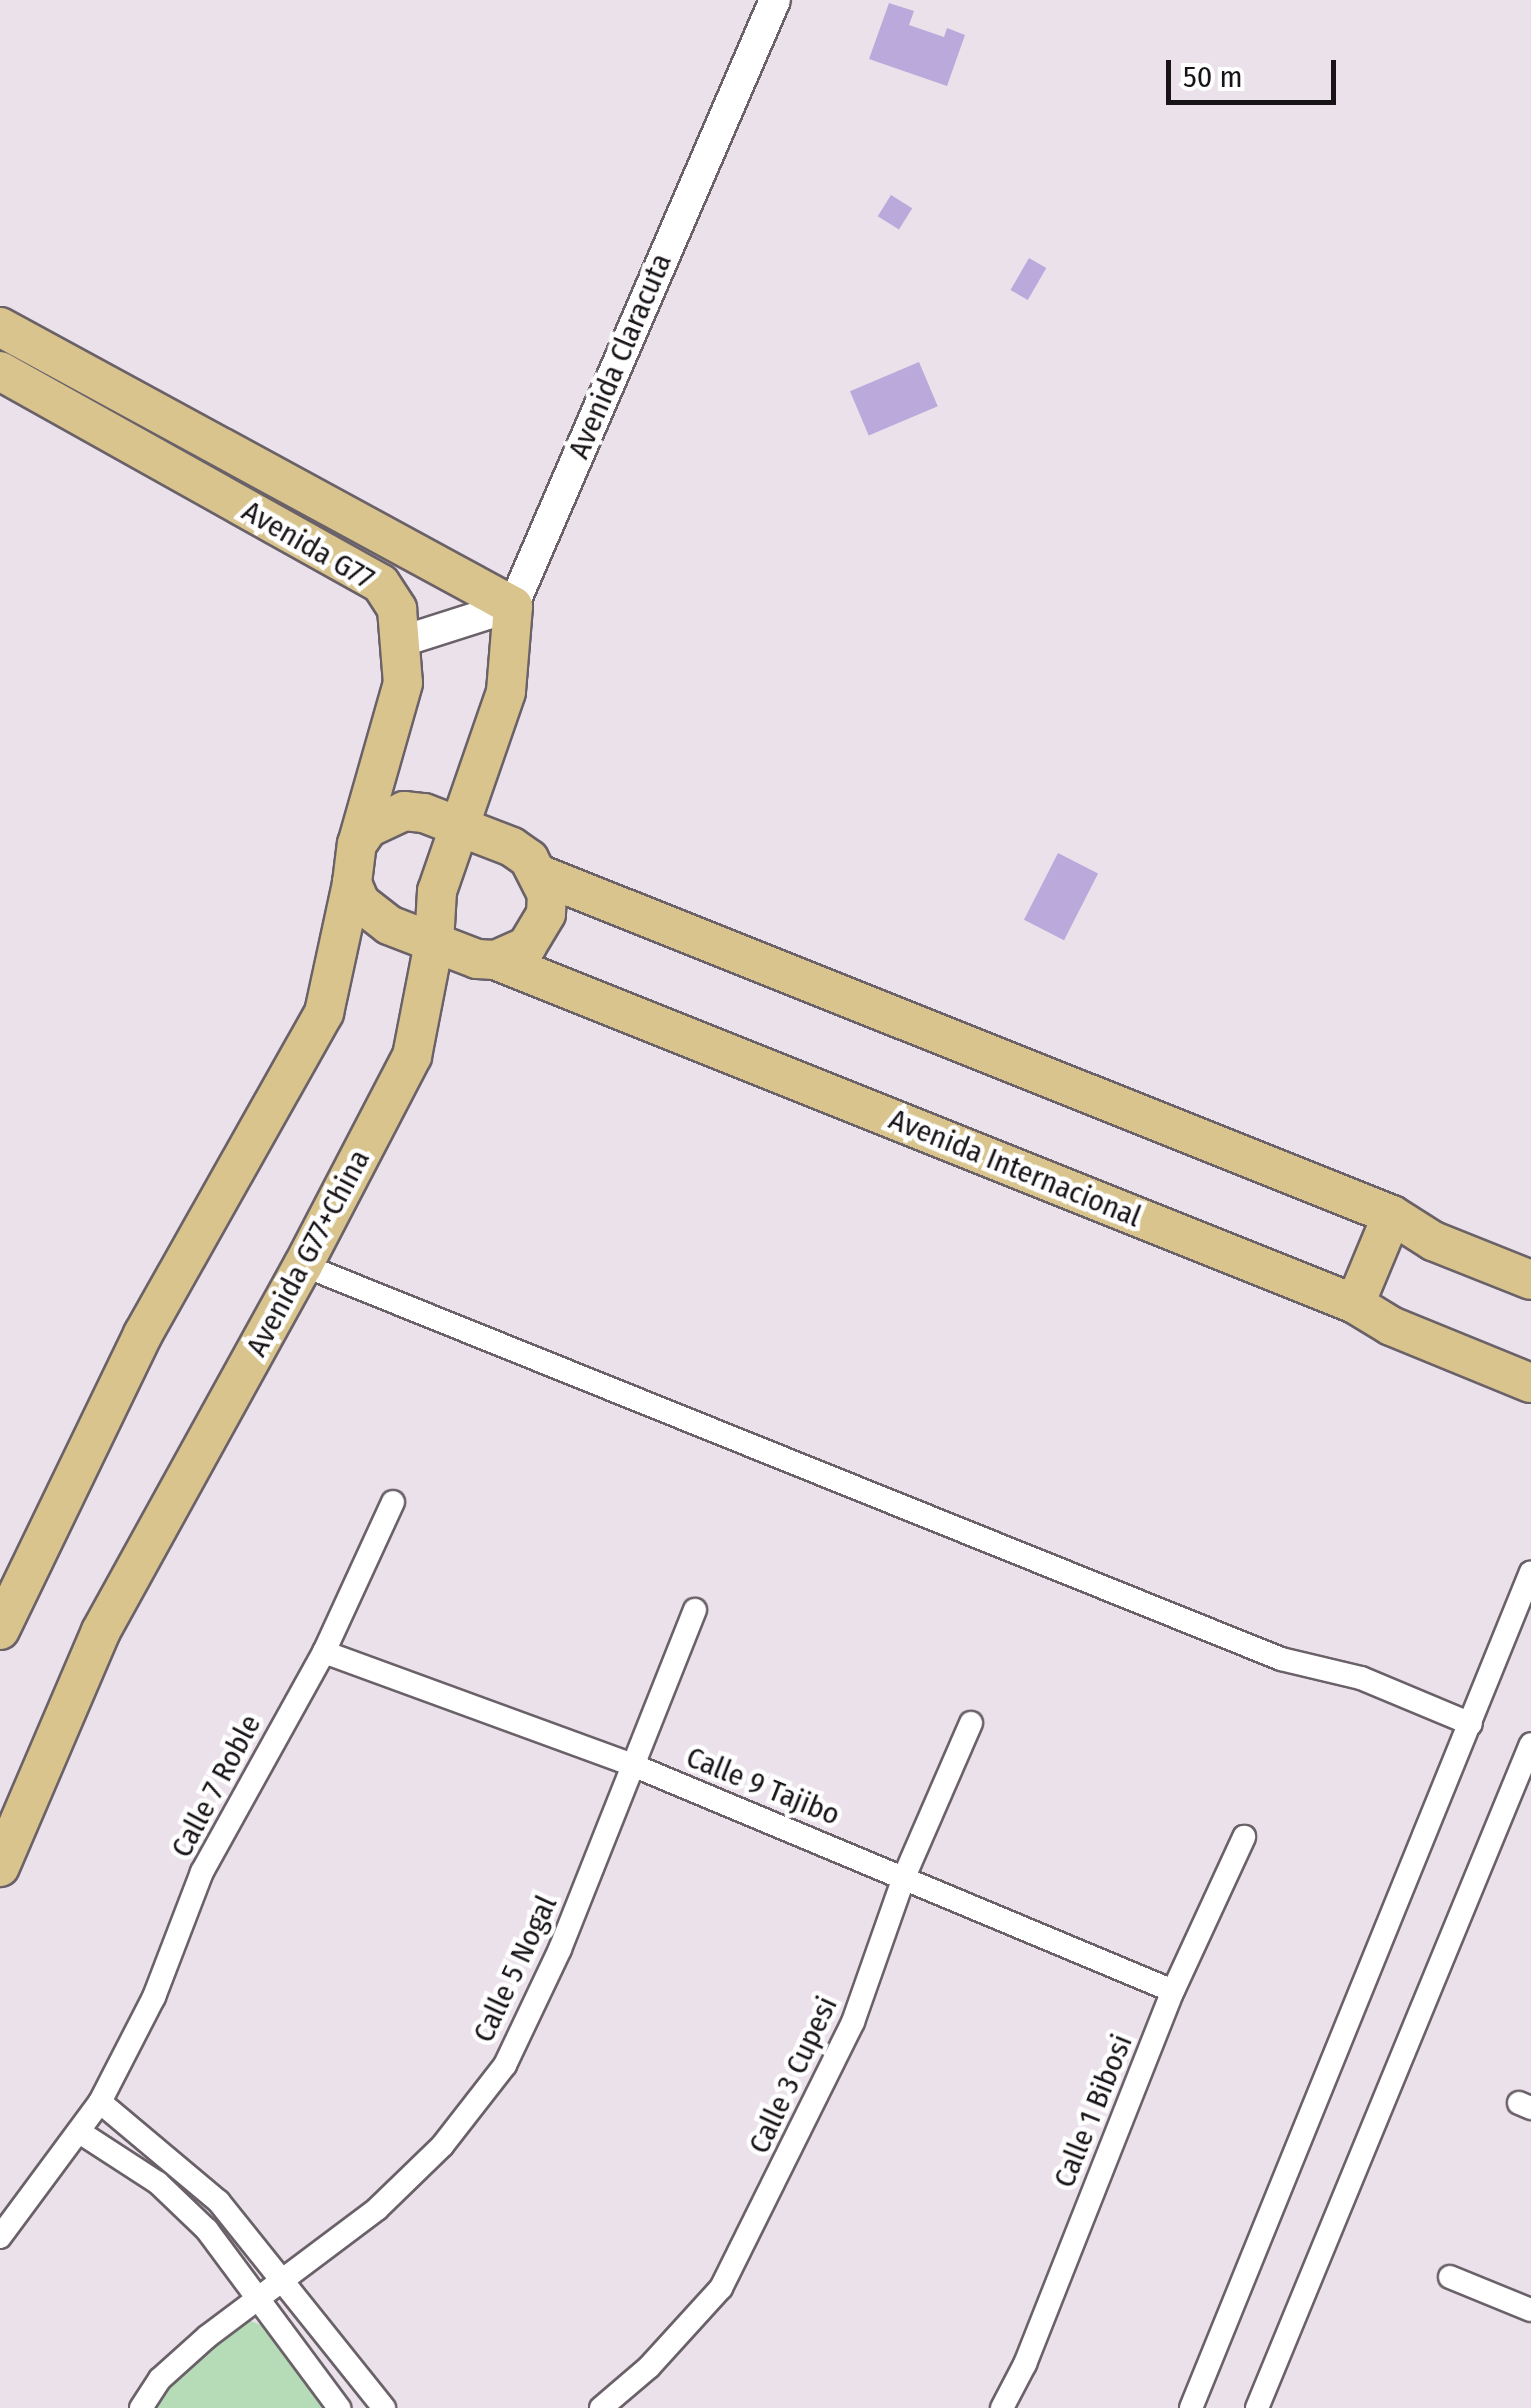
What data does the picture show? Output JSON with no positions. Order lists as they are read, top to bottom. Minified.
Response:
{"streets":{"main road":["Avenida G77","Avenida Internacional","Avenida G77+China"],"street":["Avenida Claracuta","Calle 7 Roble","Calle 9 Tajibo","Calle 5 Nogal","Calle 3 Cupesi","Calle 1 Bibosi"]},"crossings":[["Avenida Claracuta","Avenida G77"],["Avenida Claracuta","Avenida G77+China"],["Avenida G77","Avenida G77+China"],["Avenida Internacional","Avenida G77+China"],["Calle 7 Roble","Calle 9 Tajibo"],["Calle 9 Tajibo","Calle 5 Nogal"],["Calle 9 Tajibo","Calle 3 Cupesi"],["Calle 9 Tajibo","Calle 1 Bibosi"]],"scale_bar":"50 m"}
